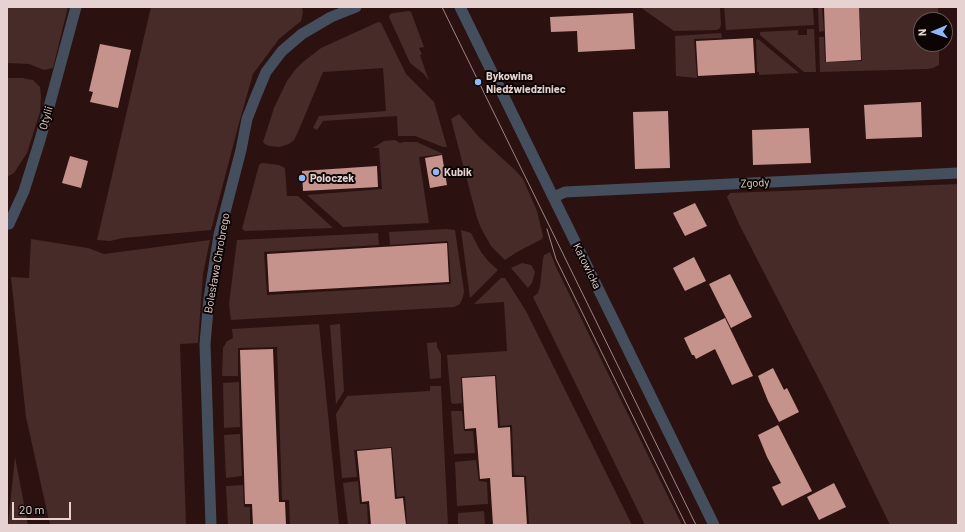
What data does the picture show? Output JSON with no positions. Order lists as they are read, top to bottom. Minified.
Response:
{"streets":{"street":["Otylii","Zgody","Bolesława Chrobrego","Katowicka"]},"crossings":[["Zgody","Katowicka"]],"places":["Bykowina Niedźwiedziniec","Kubik","Poloczek"],"scale_bar":"20 m","north":"left"}
